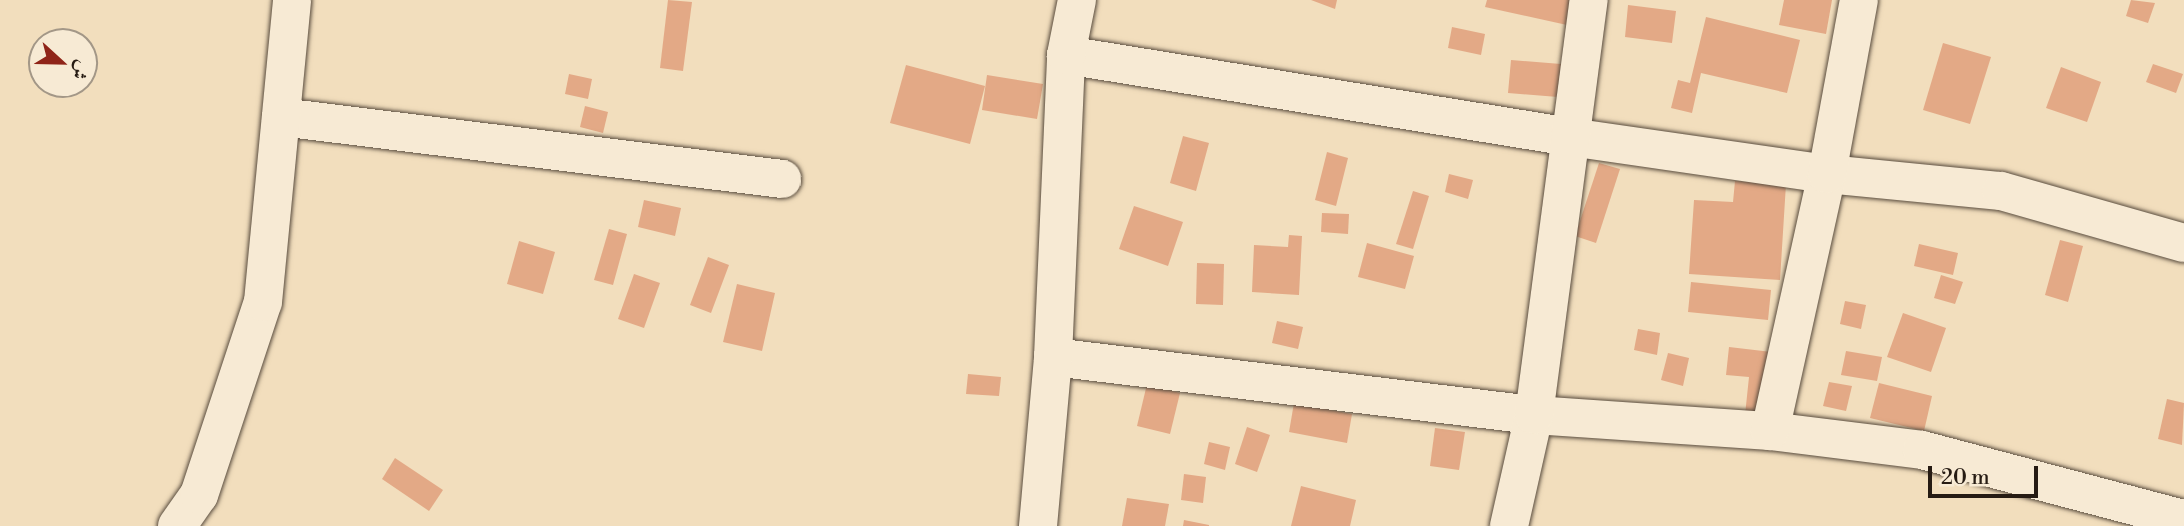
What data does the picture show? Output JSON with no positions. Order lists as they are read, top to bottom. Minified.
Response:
{"scale_bar":"20 m","north":"right"}
